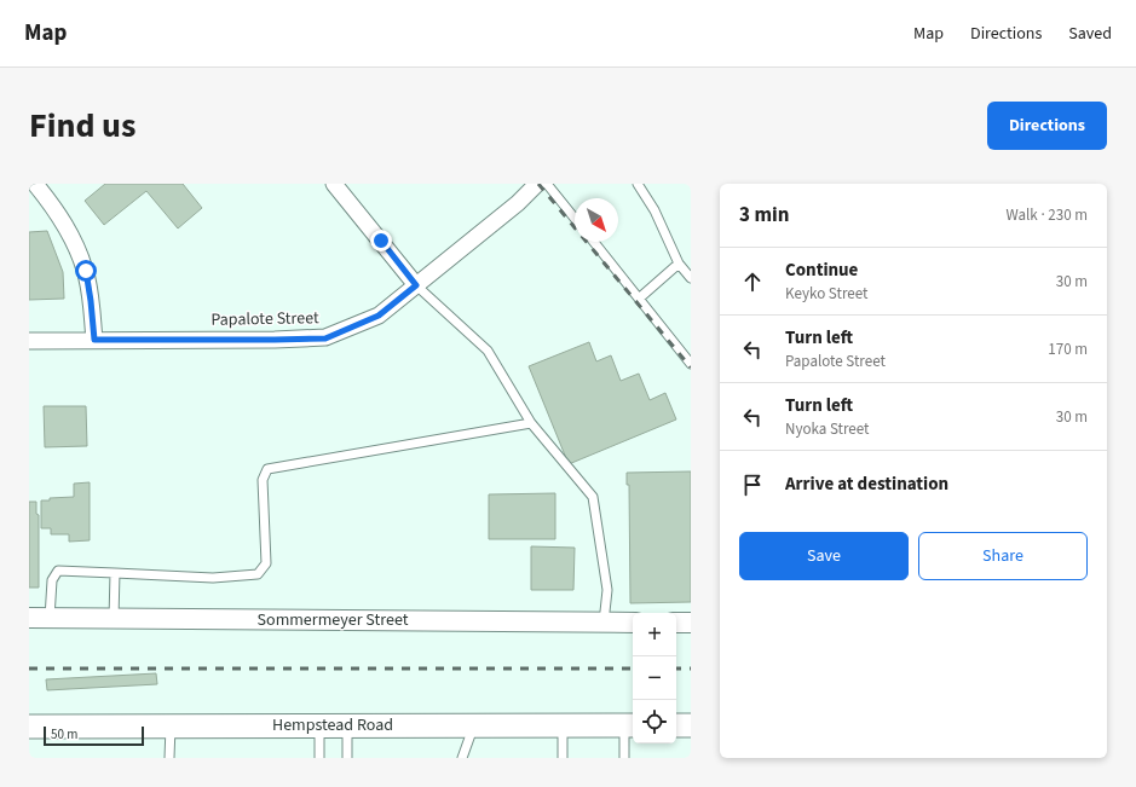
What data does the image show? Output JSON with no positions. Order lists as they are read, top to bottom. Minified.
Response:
{"streets":{"main road":["Hempstead Road"],"street":["Papalote Street","Sommermeyer Street"]},"scale_bar":"50 m","north":"bottom right","page":{"header":"Map","nav":["Map","Directions","Saved"],"title":"Find us","buttons":["Directions",["Save","Share"]],"heading":["3 min","Walk · 230 m"],"list":[["Continue","Keyko Street","30 m"],["Turn left","Papalote Street","170 m"],["Turn left","Nyoka Street","30 m"],"Arrive at destination"],"map_buttons":["+","−"],"scale":"50 m"}}
